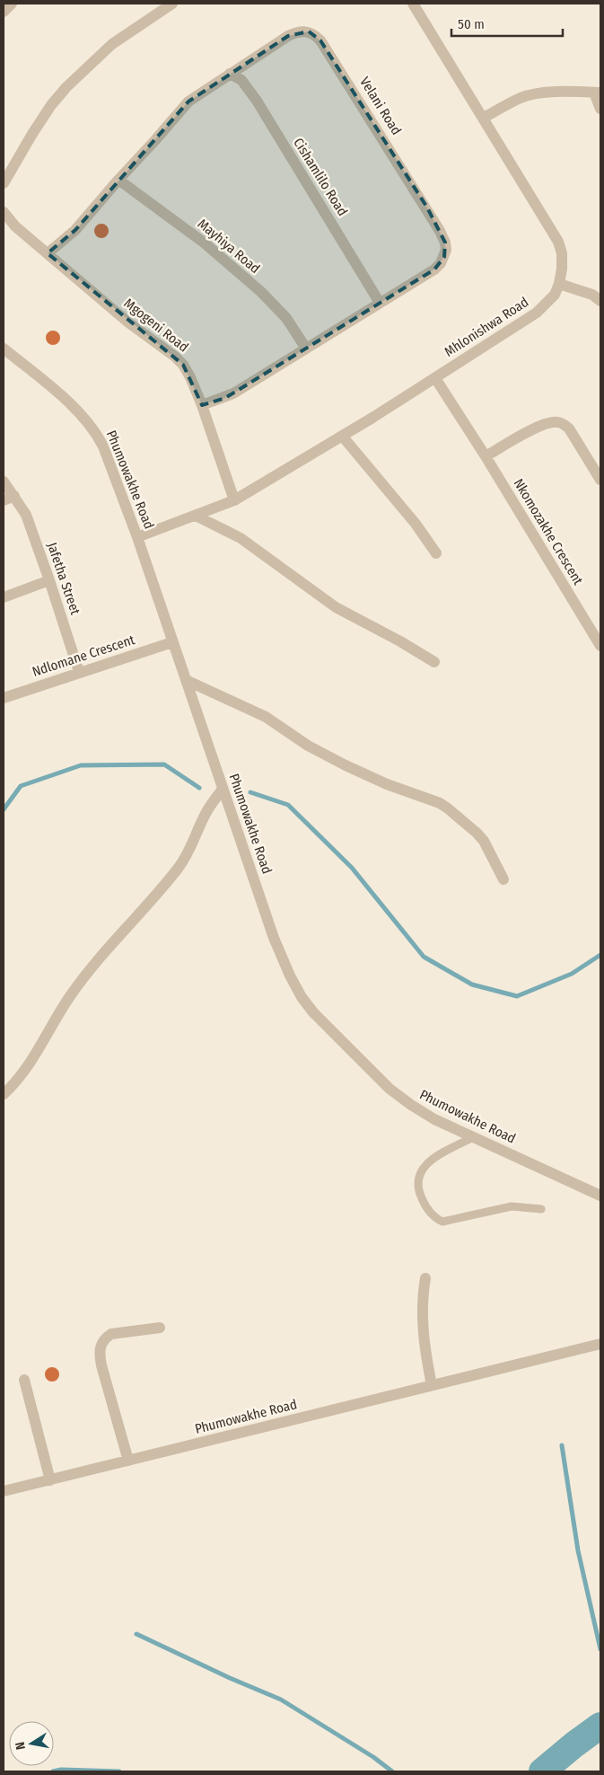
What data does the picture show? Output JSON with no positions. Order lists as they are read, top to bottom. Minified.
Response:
{"streets":{"street":["Velani Road","Cishamlilo Road","Mayhiya Road","Mgogeni Road","Mhlonishwa Road","Phumowakhe Road","Nkomozakhe Crescent","Jafetha Street","Ndlomane Crescent"]},"crossings":[["Velani Road","Cishamlilo Road"],["Velani Road","Mayhiya Road"],["Velani Road","Mgogeni Road"],["Mgogeni Road","Mhlonishwa Road"],["Mhlonishwa Road","Phumowakhe Road"],["Mhlonishwa Road","Nkomozakhe Crescent"],["Phumowakhe Road","Ndlomane Crescent"],["Jafetha Street","Ndlomane Crescent"]],"scale_bar":"50 m","north":"left"}
